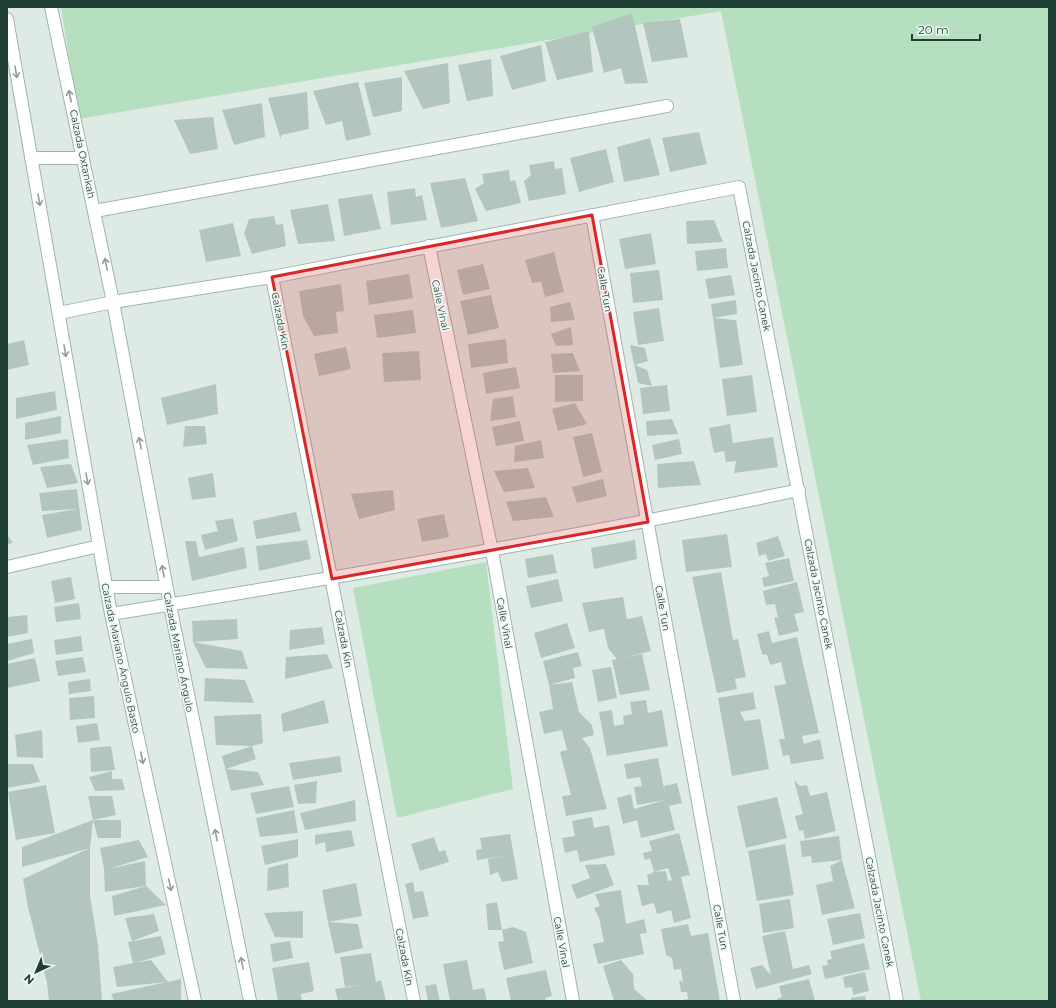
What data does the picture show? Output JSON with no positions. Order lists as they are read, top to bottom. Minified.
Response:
{"streets":{"street":["Calzada Oxtankah","Calzada Jacinto Canek","Calle Tun","Calle Vinal","Calzada Kin","Calzada Mariano Ángulo","Calzada Mariano Ángulo Basto"]},"crossings":[["Calzada Oxtankah","Calzada Mariano Ángulo"],["Calzada Jacinto Canek","Calle Tun"]],"one_way":["Calzada Mariano Ángulo","Calzada Mariano Ángulo Basto"],"scale_bar":"20 m","north":"bottom left"}
